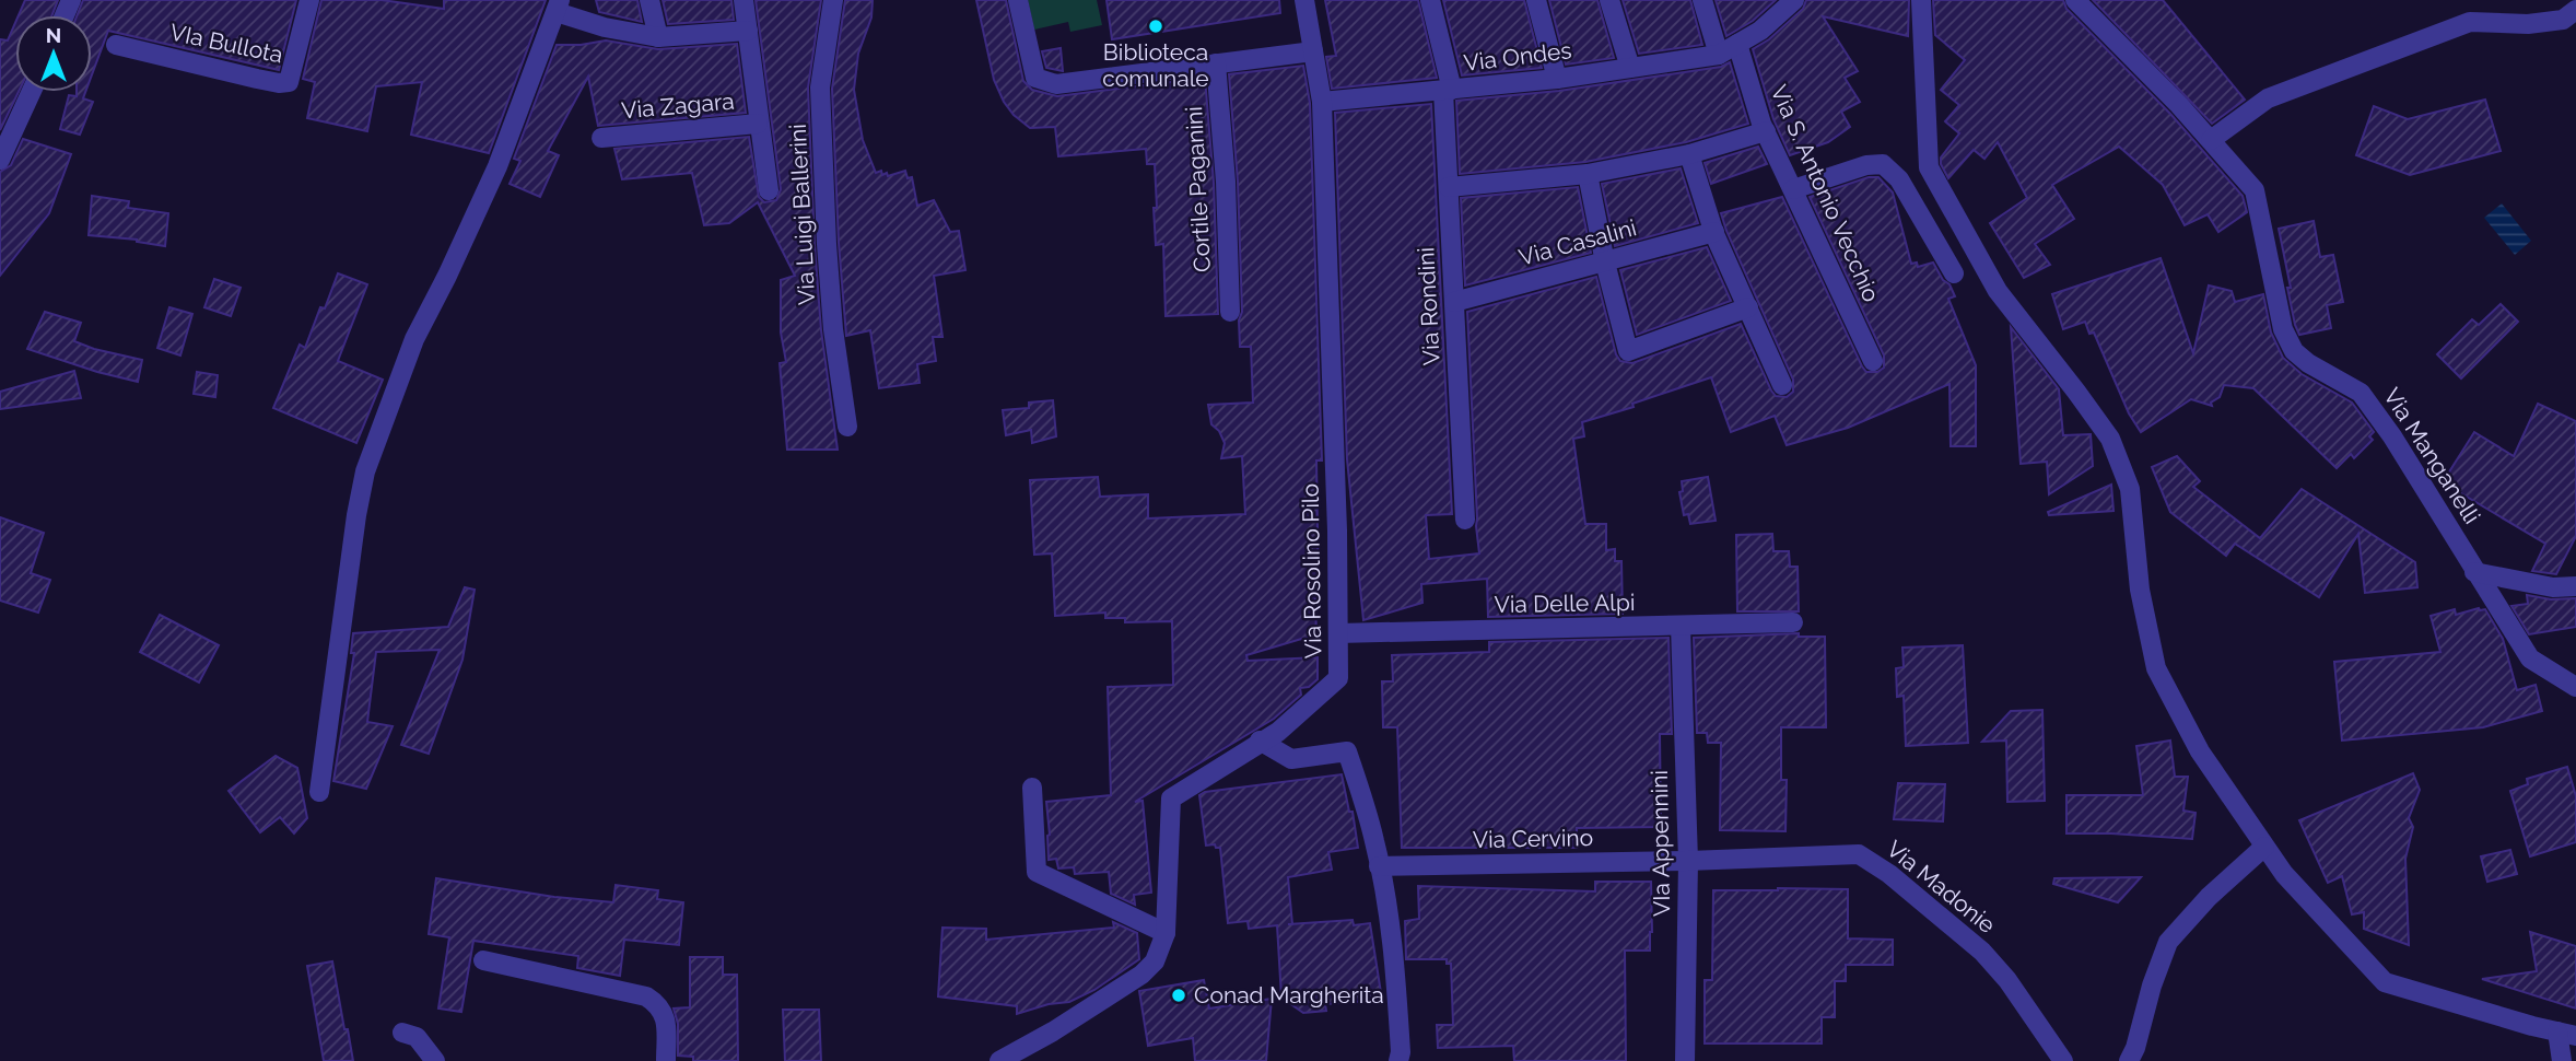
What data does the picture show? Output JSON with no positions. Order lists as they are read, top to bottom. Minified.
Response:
{"streets":{"street":["VIa Bullota","Via Ondes","Via Zagara","Cortile Paganini","Via S. Antonio Vecchio","Via Luigi Ballerini","Via Casalini","Via Rondini","Via Manganelli","Via Rosolino Pilo","Via Delle Alpi","Via Cervino","VIa Appennini","Via Madonie"]},"crossings":[["Via Ondes","Via Rondini"],["Via Ondes","Via Rosolino Pilo"],["Via Casalini","Via Rondini"],["Via Rosolino Pilo","Via Delle Alpi"],["Via Delle Alpi","VIa Appennini"],["Via Cervino","VIa Appennini"],["Via Cervino","Via Madonie"],["VIa Appennini","Via Madonie"]],"places":["Biblioteca comunale","Conad Margherita"],"north":"top"}
